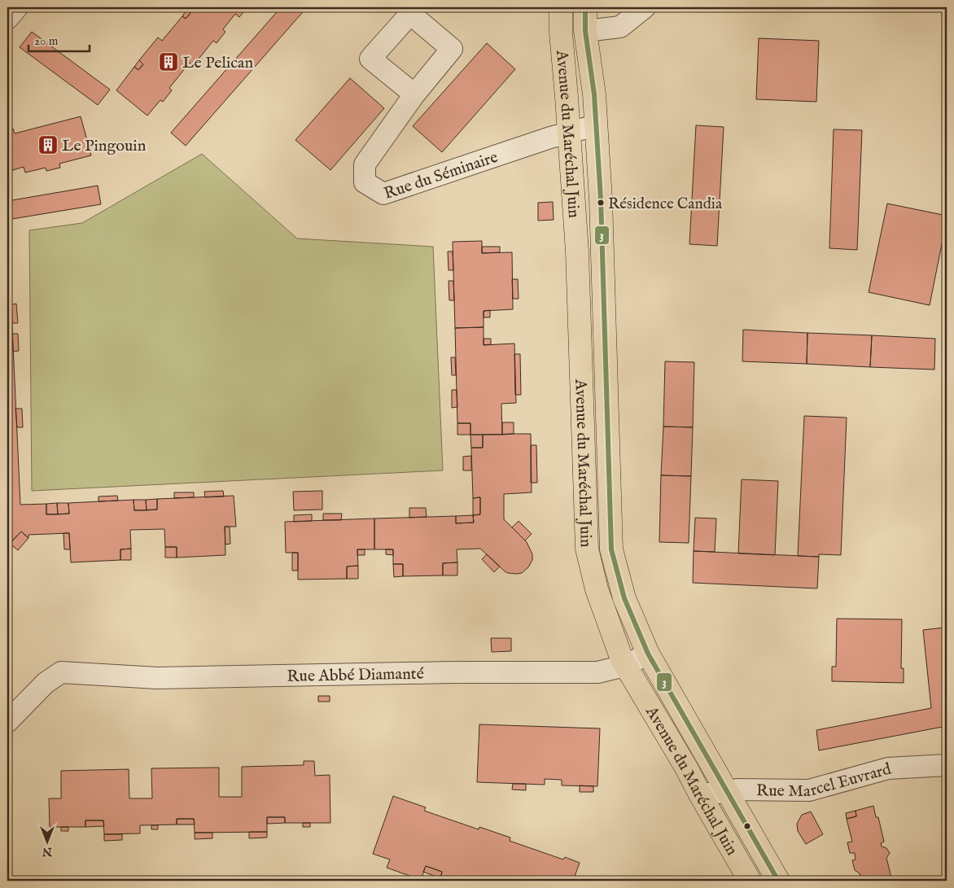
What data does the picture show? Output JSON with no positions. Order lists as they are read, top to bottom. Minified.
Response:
{"streets":{"main road":["Avenue du Maréchal Juin"],"street":["Rue du Séminaire","Rue Abbé Diamanté","Rue Marcel Euvrard"]},"crossings":[["Avenue du Maréchal Juin","Rue du Séminaire"],["Avenue du Maréchal Juin","Rue Abbé Diamanté"],["Avenue du Maréchal Juin","Rue Marcel Euvrard"]],"places":{"building":["Le Pelican","Le Pingouin"],"other":["Résidence Candia"]},"lines":["transit line 3"],"scale_bar":"20 m","north":"bottom"}
